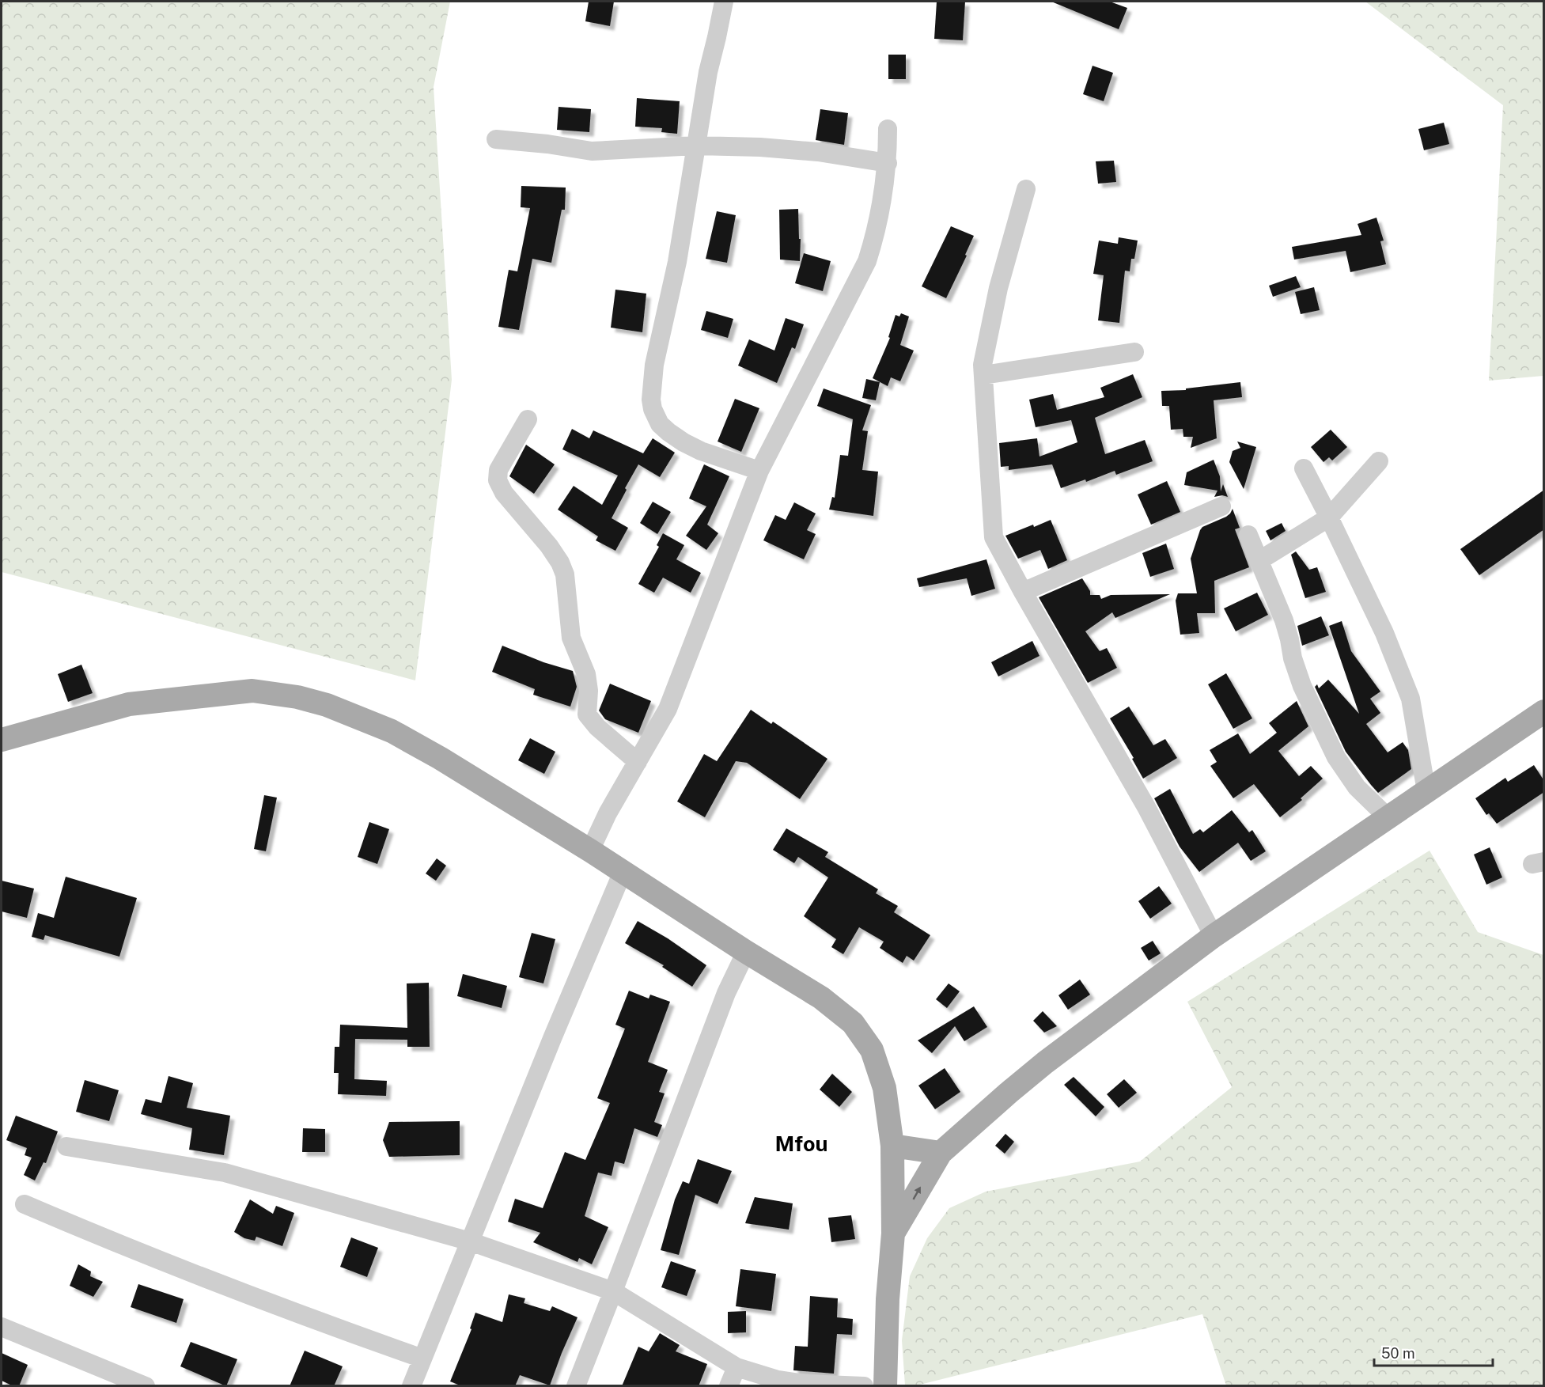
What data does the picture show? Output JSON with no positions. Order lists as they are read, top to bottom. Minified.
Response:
{"districts":["Mfou"],"scale_bar":"50 m"}
